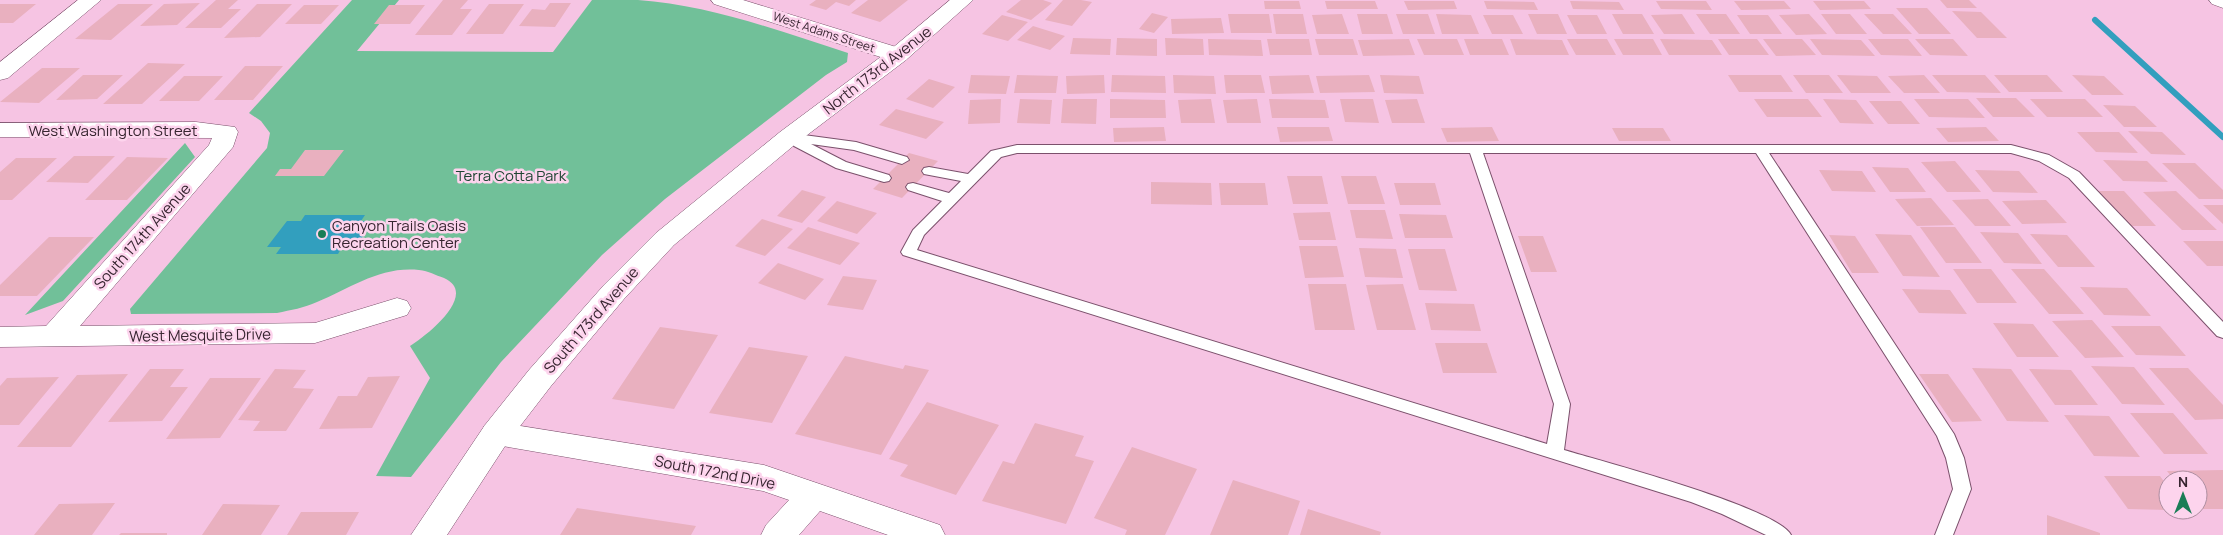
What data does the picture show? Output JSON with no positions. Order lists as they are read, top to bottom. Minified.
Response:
{"streets":{"street":["West Adams Street","North 173rd Avenue","West Washington Street","South 174th Avenue","South 173rd Avenue","West Mesquite Drive","South 172nd Drive"]},"crossings":[["West Adams Street","North 173rd Avenue"],["North 173rd Avenue","South 173rd Avenue"],["West Washington Street","South 174th Avenue"],["South 174th Avenue","West Mesquite Drive"],["South 173rd Avenue","South 172nd Drive"]],"parks":["Terra Cotta Park"],"places":["Canyon Trails Oasis Recreation Center"],"north":"top"}
